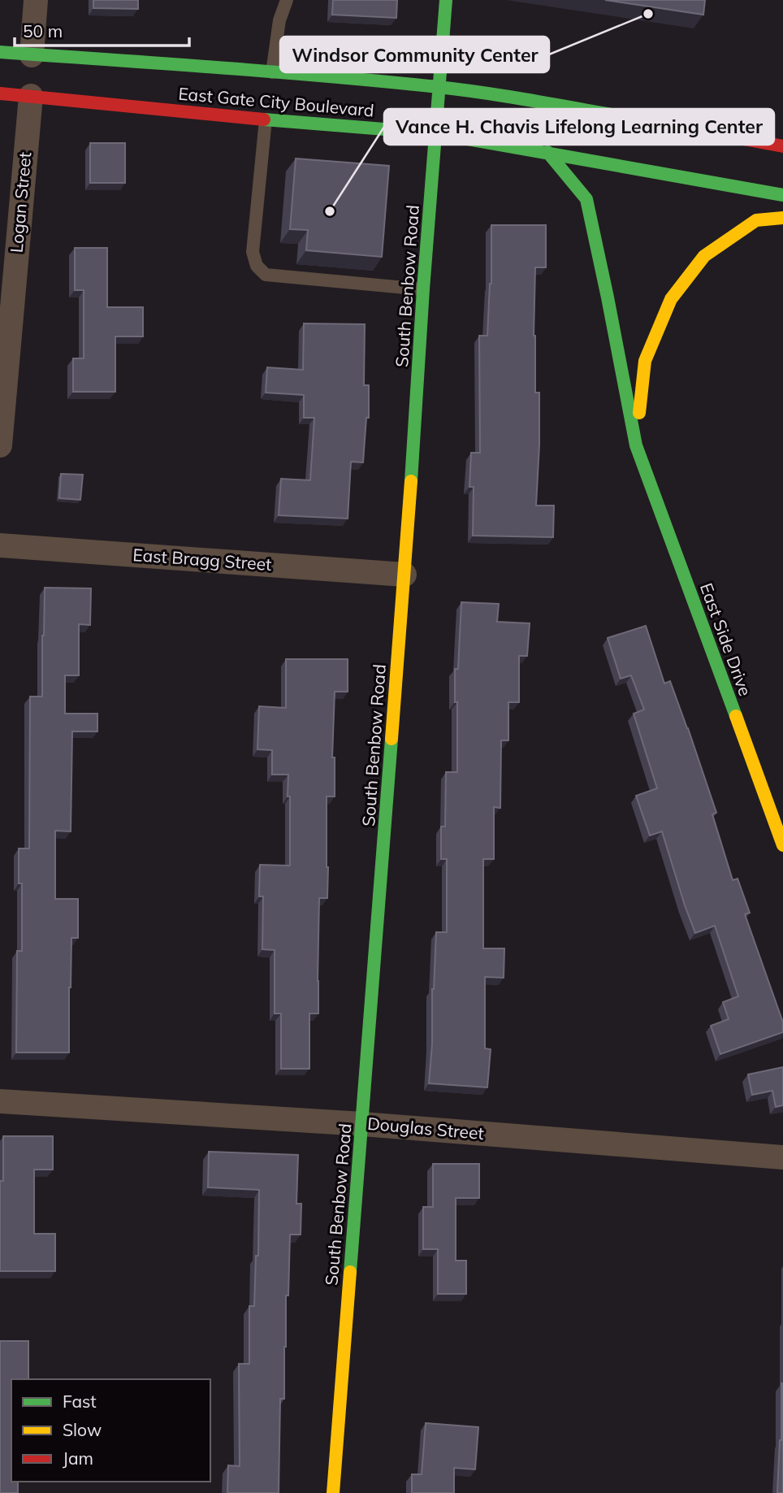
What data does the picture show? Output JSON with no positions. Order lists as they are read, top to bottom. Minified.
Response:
{"streets":{"main road":["East Gate City Boulevard","South Benbow Road","East Side Drive"],"street":["Logan Street","East Bragg Street","Douglas Street"]},"crossings":[["East Gate City Boulevard","Logan Street"],["East Gate City Boulevard","South Benbow Road"],["East Gate City Boulevard","East Side Drive"],["South Benbow Road","East Bragg Street"],["South Benbow Road","Douglas Street"]],"places":["Windsor Community Center","Vance H. Chavis Lifelong Learning Center"],"legend":["Fast","Slow","Jam"],"scale_bar":"50 m"}
